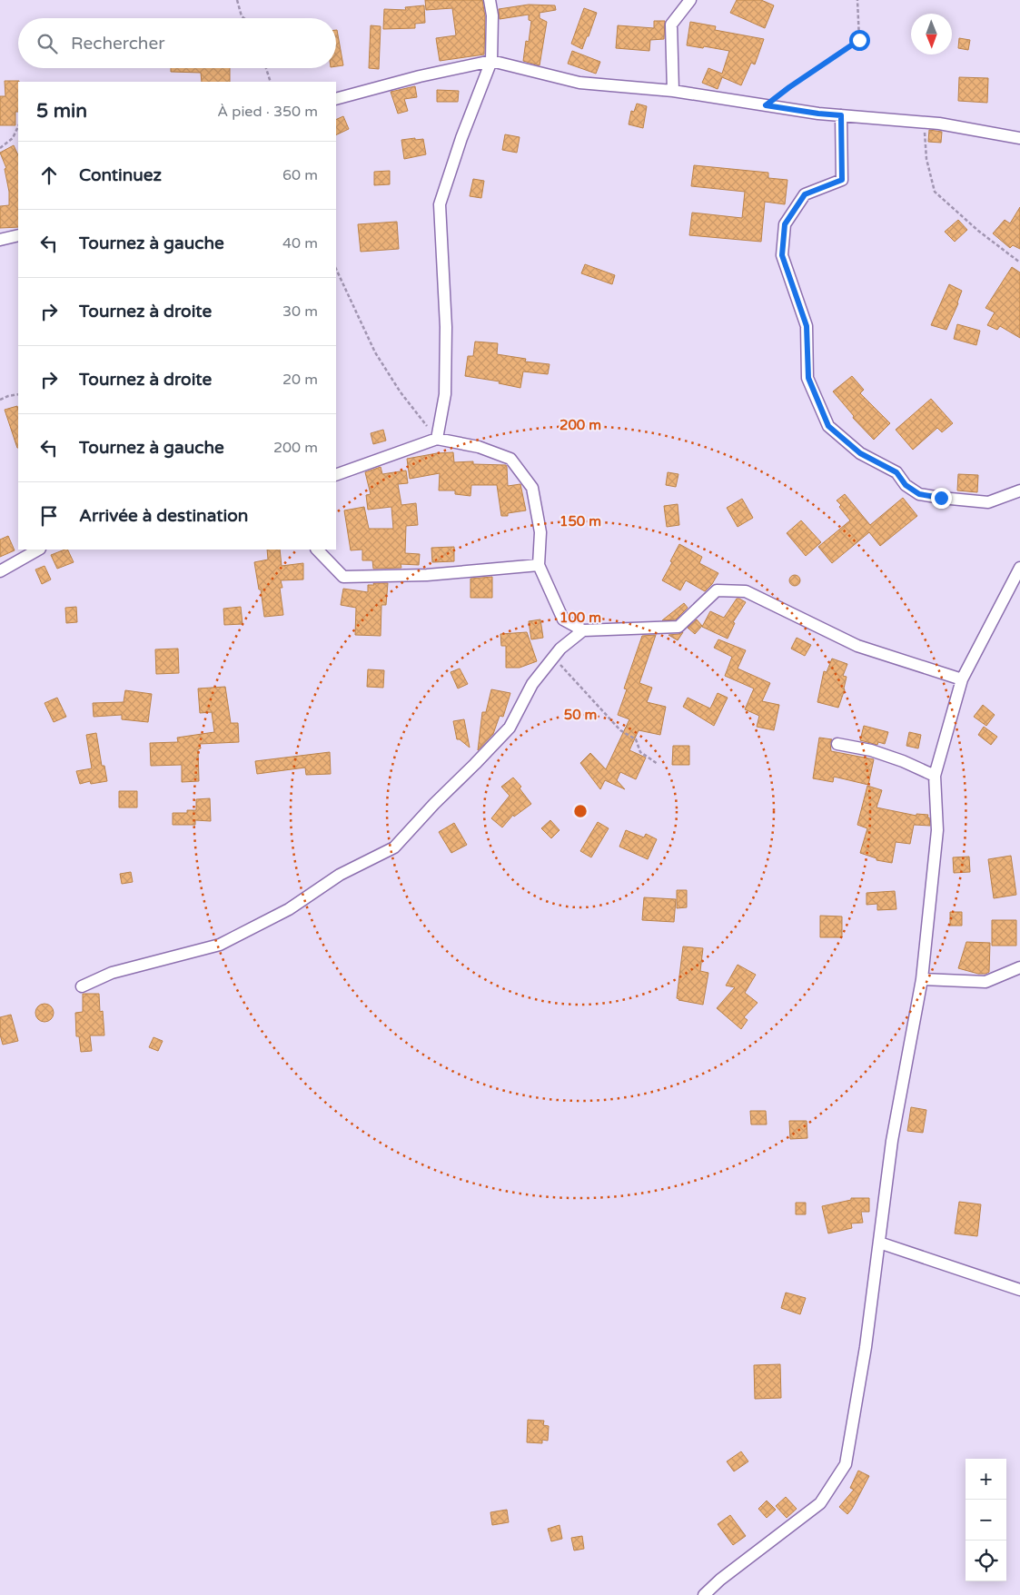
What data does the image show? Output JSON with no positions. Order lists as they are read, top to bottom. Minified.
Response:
{"north":"bottom","page":{"search":"Rechercher","heading":["5 min","À pied · 350 m"],"list":[["Continuez","60 m"],["Tournez à gauche","40 m"],["Tournez à droite","30 m"],["Tournez à droite","20 m"],["Tournez à gauche","200 m"],"Arrivée à destination"],"map_buttons":["+","−"]},"rings":["200 m","150 m","100 m","50 m"]}
